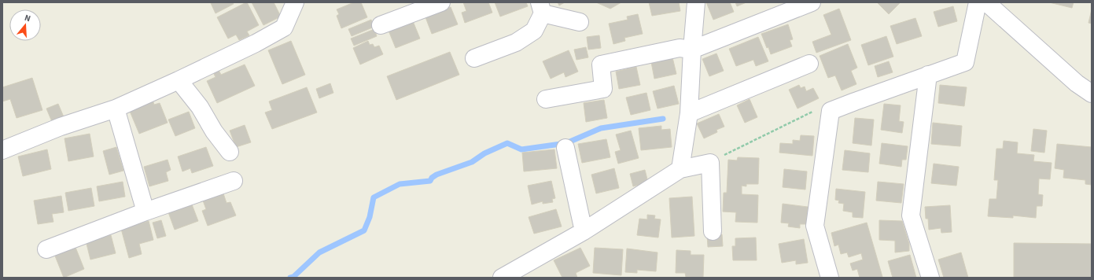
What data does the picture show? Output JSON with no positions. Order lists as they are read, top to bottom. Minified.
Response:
{"north":"top"}
